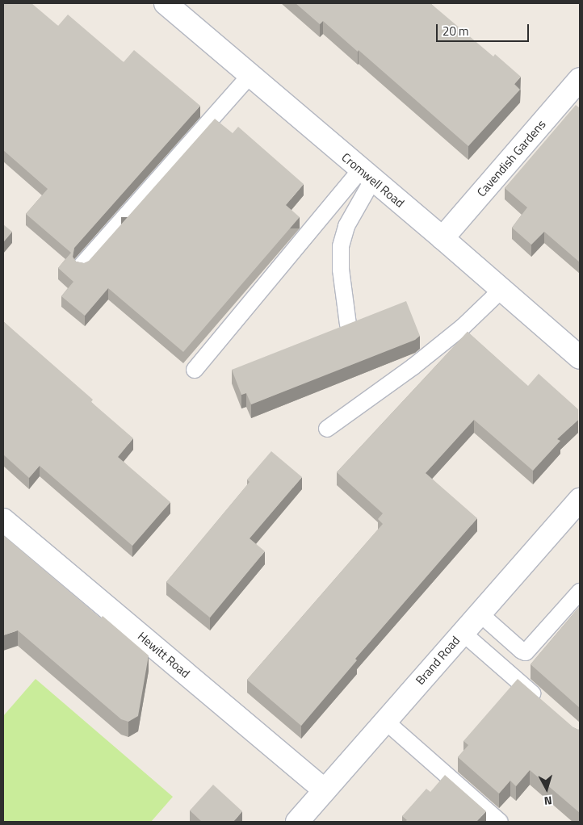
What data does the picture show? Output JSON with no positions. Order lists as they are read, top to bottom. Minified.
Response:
{"streets":{"street":["Cavendish Gardens","Cromwell Road","Hewitt Road","Brand Road"]},"crossings":[["Cavendish Gardens","Cromwell Road"],["Hewitt Road","Brand Road"]],"scale_bar":"20 m","north":"bottom"}
